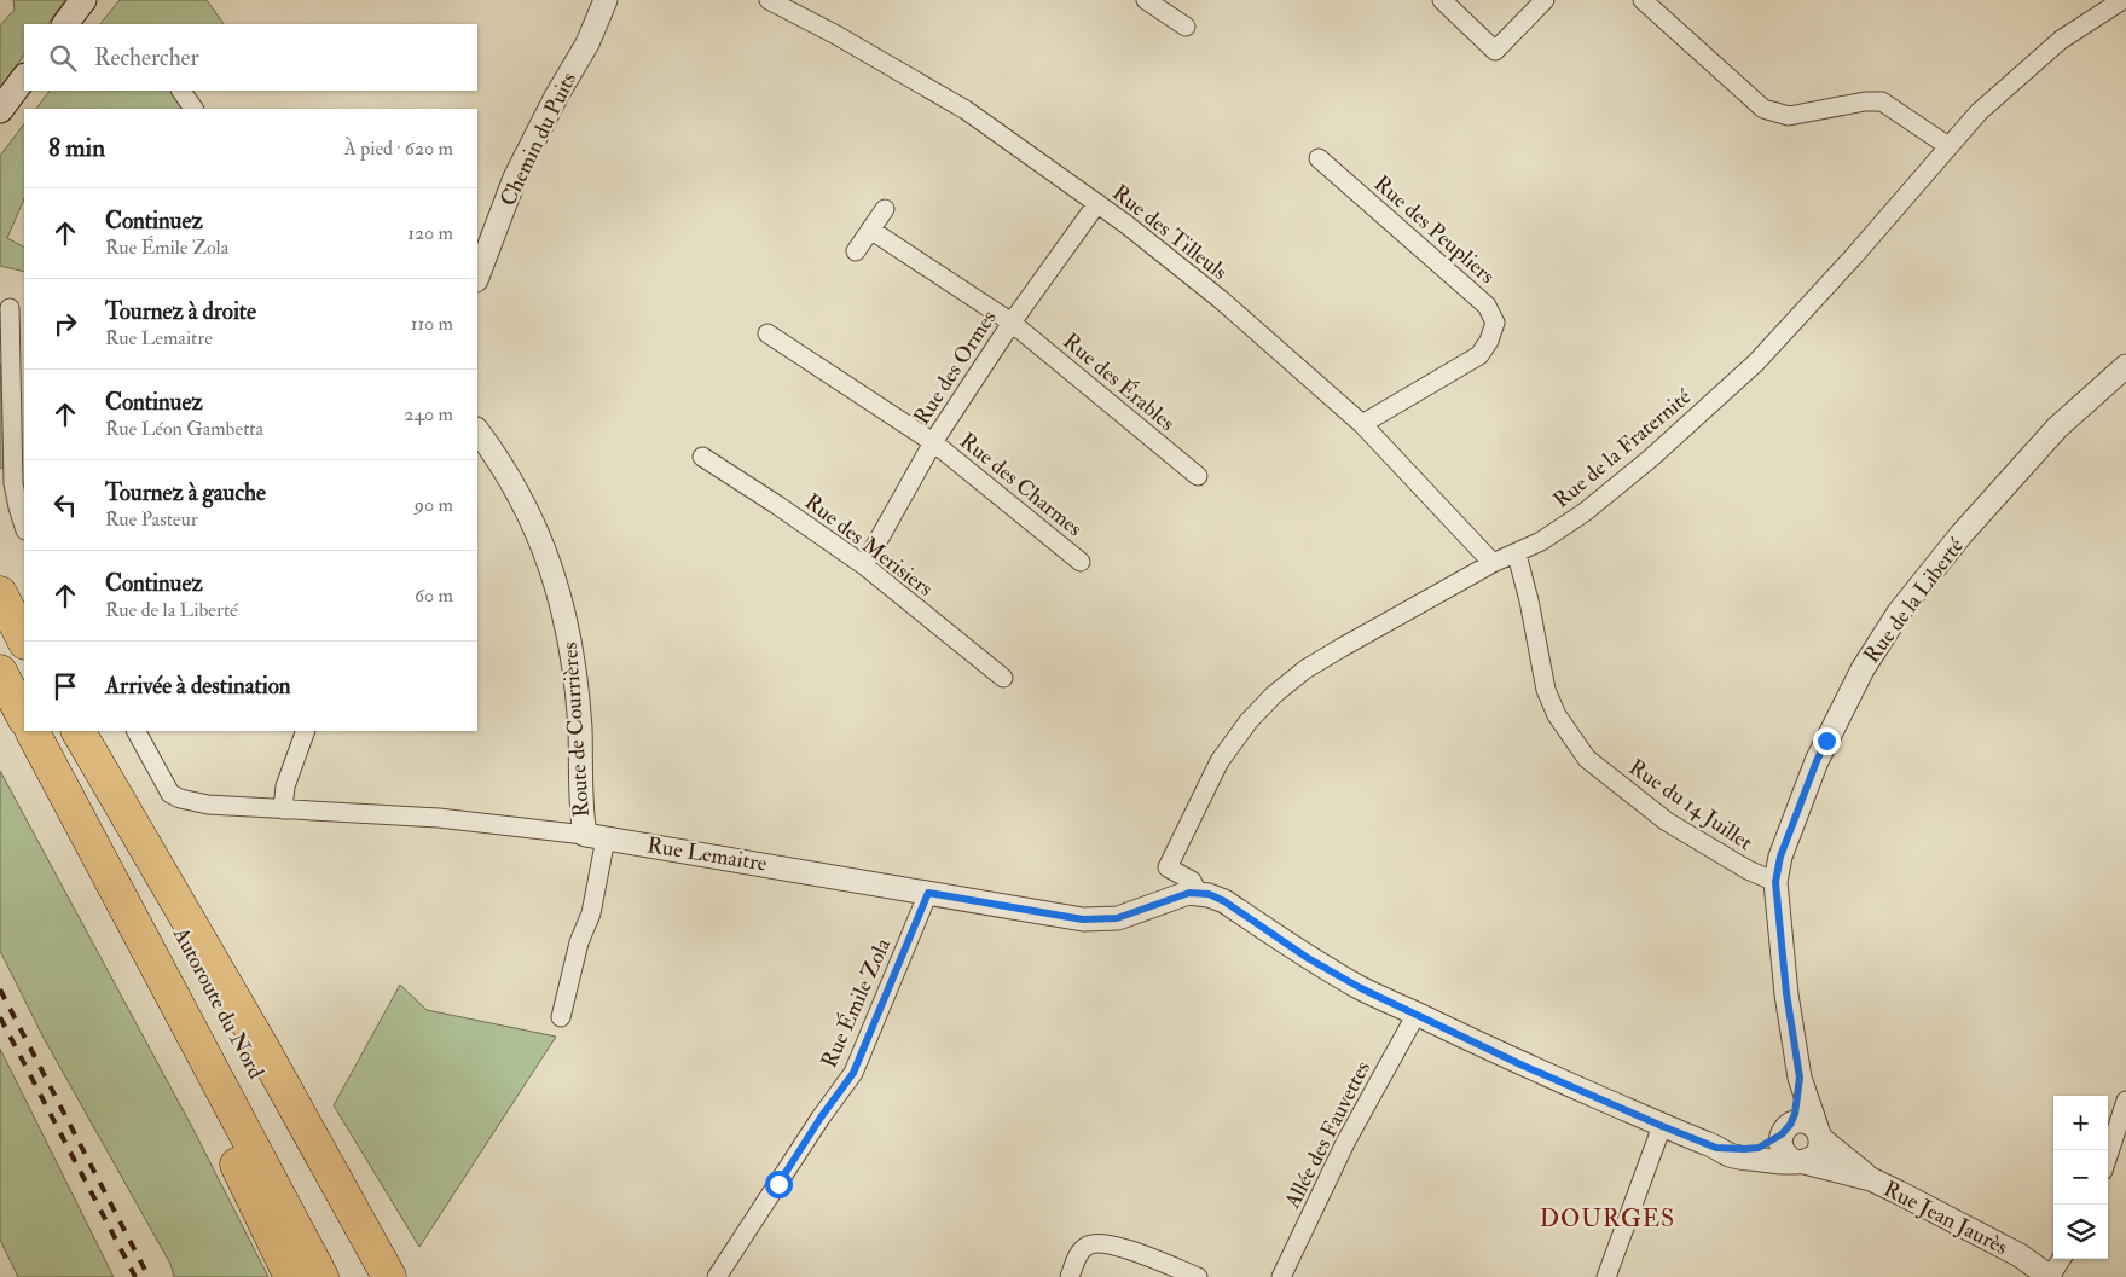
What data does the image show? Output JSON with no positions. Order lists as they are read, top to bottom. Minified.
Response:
{"streets":{"highway":["Autoroute du Nord"],"street":["Chemin du Puits","Rue des Peupliers","Rue des Tilleuls","Rue des Ormes","Rue des Érables","Rue de la Fraternité","Rue des Charmes","Rue des Merisiers","Rue de la Liberté","Route de Courrières","Rue du 14 Juillet","Rue Lemaitre","Rue Émile Zola","Allée des Fauvettes","Rue Jean Jaurès"]},"crossings":[["Rue des Peupliers","Rue des Tilleuls"],["Rue des Tilleuls","Rue des Ormes"],["Rue des Tilleuls","Rue de la Fraternité"],["Rue des Ormes","Rue des Érables"],["Rue des Ormes","Rue des Charmes"],["Rue des Ormes","Rue des Merisiers"],["Rue de la Fraternité","Rue du 14 Juillet"],["Rue de la Fraternité","Rue Lemaitre"],["Rue de la Fraternité","Rue Jean Jaurès"],["Rue de la Liberté","Rue du 14 Juillet"],["Route de Courrières","Rue Lemaitre"],["Rue Lemaitre","Rue Émile Zola"],["Rue Lemaitre","Rue Jean Jaurès"],["Allée des Fauvettes","Rue Jean Jaurès"]],"districts":["DOURGES"],"page":{"search":"Rechercher","heading":["8 min","À pied · 620 m"],"list":[["Continuez","Rue Émile Zola","120 m"],["Tournez à droite","Rue Lemaitre","110 m"],["Continuez","Rue Léon Gambetta","240 m"],["Tournez à gauche","Rue Pasteur","90 m"],["Continuez","Rue de la Liberté","60 m"],"Arrivée à destination"],"map_buttons":["+","−"]}}
